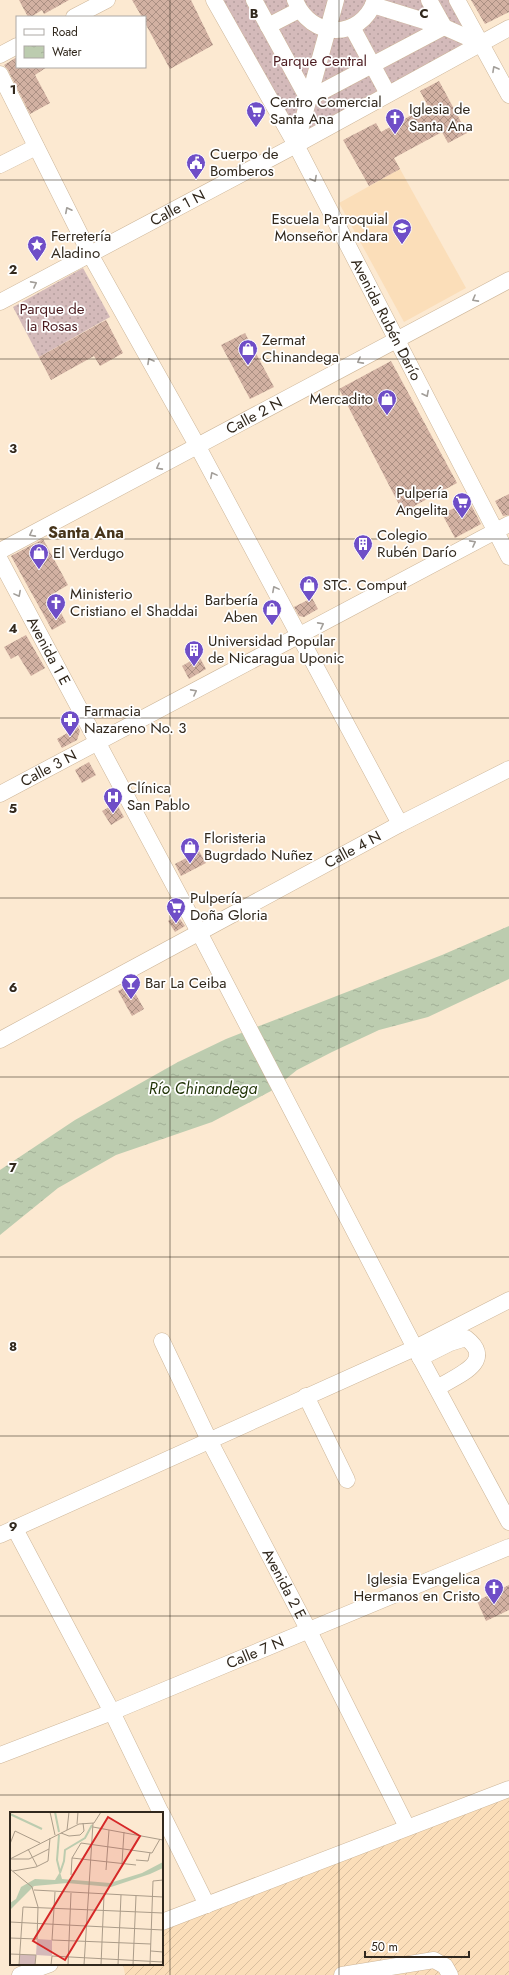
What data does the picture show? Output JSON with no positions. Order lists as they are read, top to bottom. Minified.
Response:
{"streets":{"street":["Calle 1 N","Avenida Rubén Darío","Calle 2 N","Avenida 1 E","Calle 3 N","Calle 4 N","Avenida 2 E","Calle 7 N"]},"crossings":[["Calle 1 N","Avenida Rubén Darío"],["Avenida Rubén Darío","Calle 2 N"],["Avenida Rubén Darío","Calle 3 N"],["Avenida 1 E","Calle 3 N"],["Avenida 1 E","Calle 4 N"],["Avenida 2 E","Calle 7 N"]],"one_way":["Avenida Rubén Darío","Calle 2 N","Calle 3 N"],"districts":["Santa Ana"],"water":["Río Chinandega"],"parks":["Parque Central","Parque de la Rosas"],"places":{"supermarket":["Centro Comercial Santa Ana","Pulpería Angelita","Pulpería Doña Gloria"],"church":["Iglesia de Santa Ana","Ministerio Cristiano el Shaddai","Iglesia Evangelica Hermanos en Cristo"],"public building":["Cuerpo de Bomberos"],"school or university":["Escuela Parroquial Monseñor Andara"],"place":["Ferretería Aladino"],"shop":["Zermat Chinandega","Mercadito","El Verdugo","STC. Comput","Barbería Aben","Floristeria Bugrdado Nuñez"],"building":["Colegio Rubén Darío","Universidad Popular de Nicaragua Uponic"],"pharmacy":["Farmacia Nazareno No. 3"],"hospital":["Clínica San Pablo"],"bar":["Bar La Ceiba"]},"legend":["Road","Water"],"scale_bar":"50 m","grid":{"columns":["B","C"],"rows":["1","2","3","4","5","6","7","8","9"]}}
